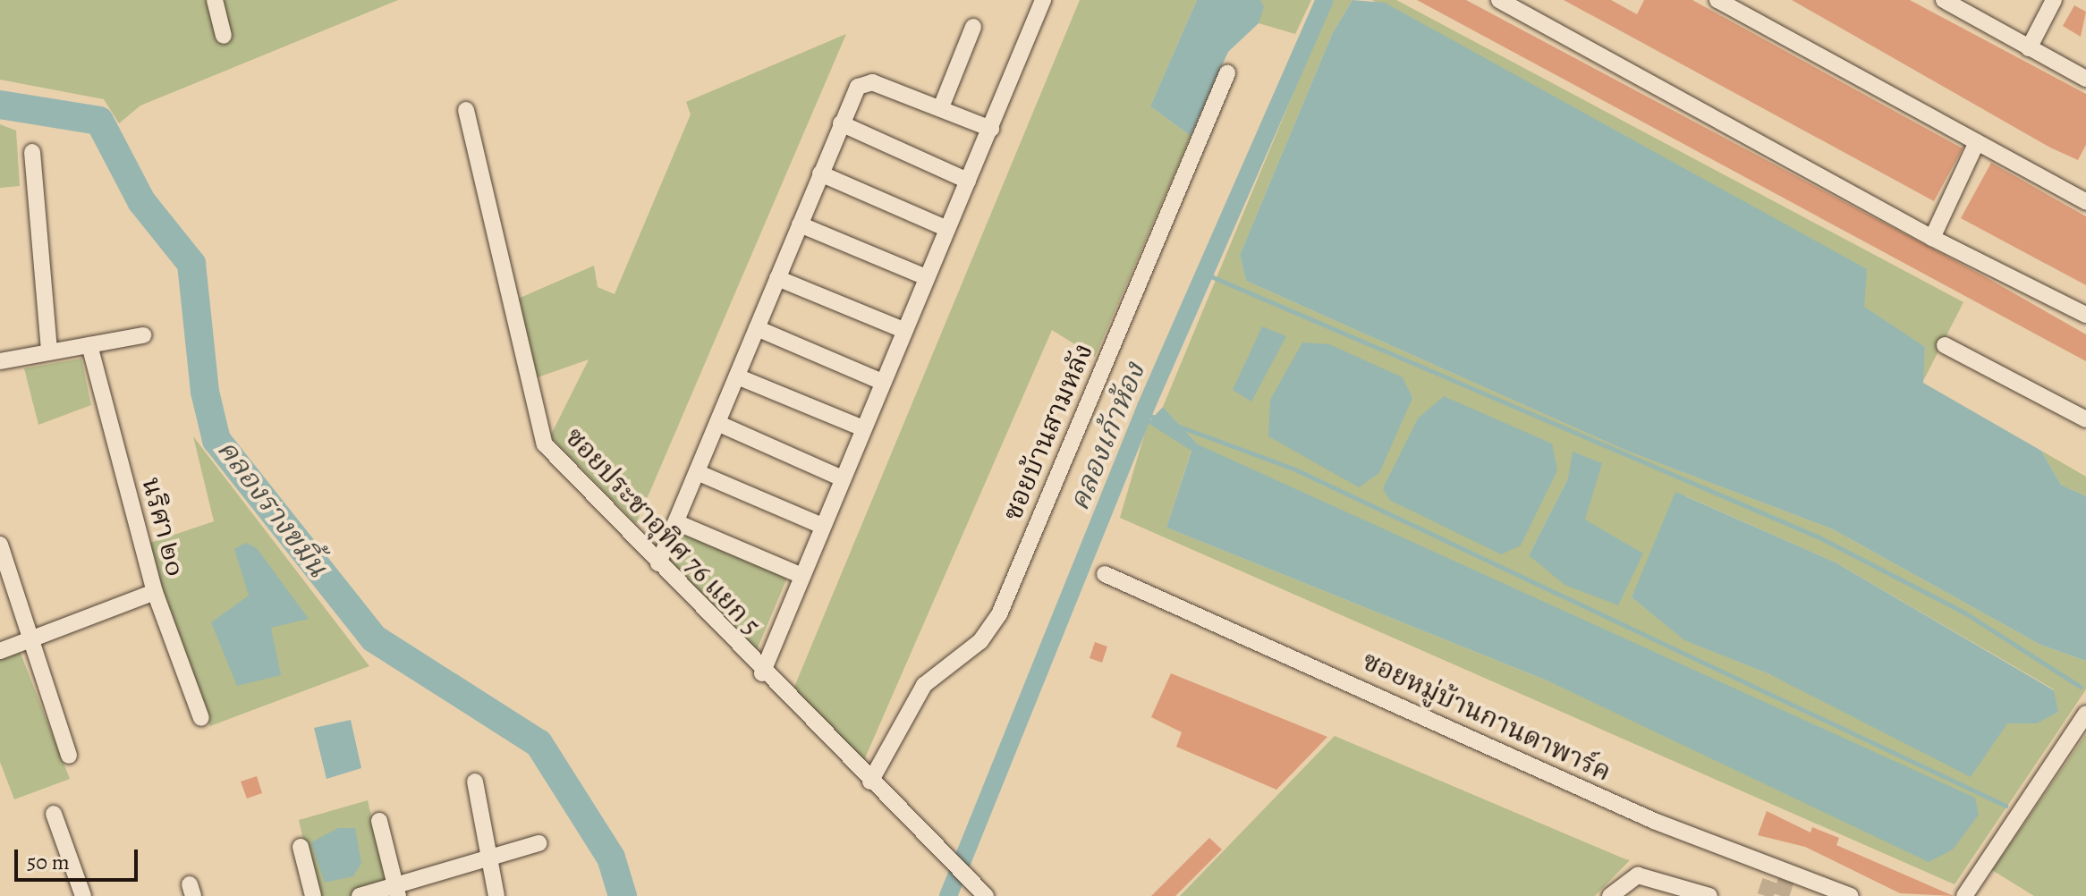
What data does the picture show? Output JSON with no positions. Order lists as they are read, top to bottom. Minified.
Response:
{"streets":{"street":["ซอยบ้านสามหลัง","นริศา ๒๐","ซอยประชาอุทิศ 76 แยก 5","ซอยหมู่บ้านกานดาพาร์ค"]},"crossings":[["ซอยบ้านสามหลัง","ซอยประชาอุทิศ 76 แยก 5"]],"water":["คลองเก้าห้อง","คลองรางขมิ้น"],"scale_bar":"50 m"}
